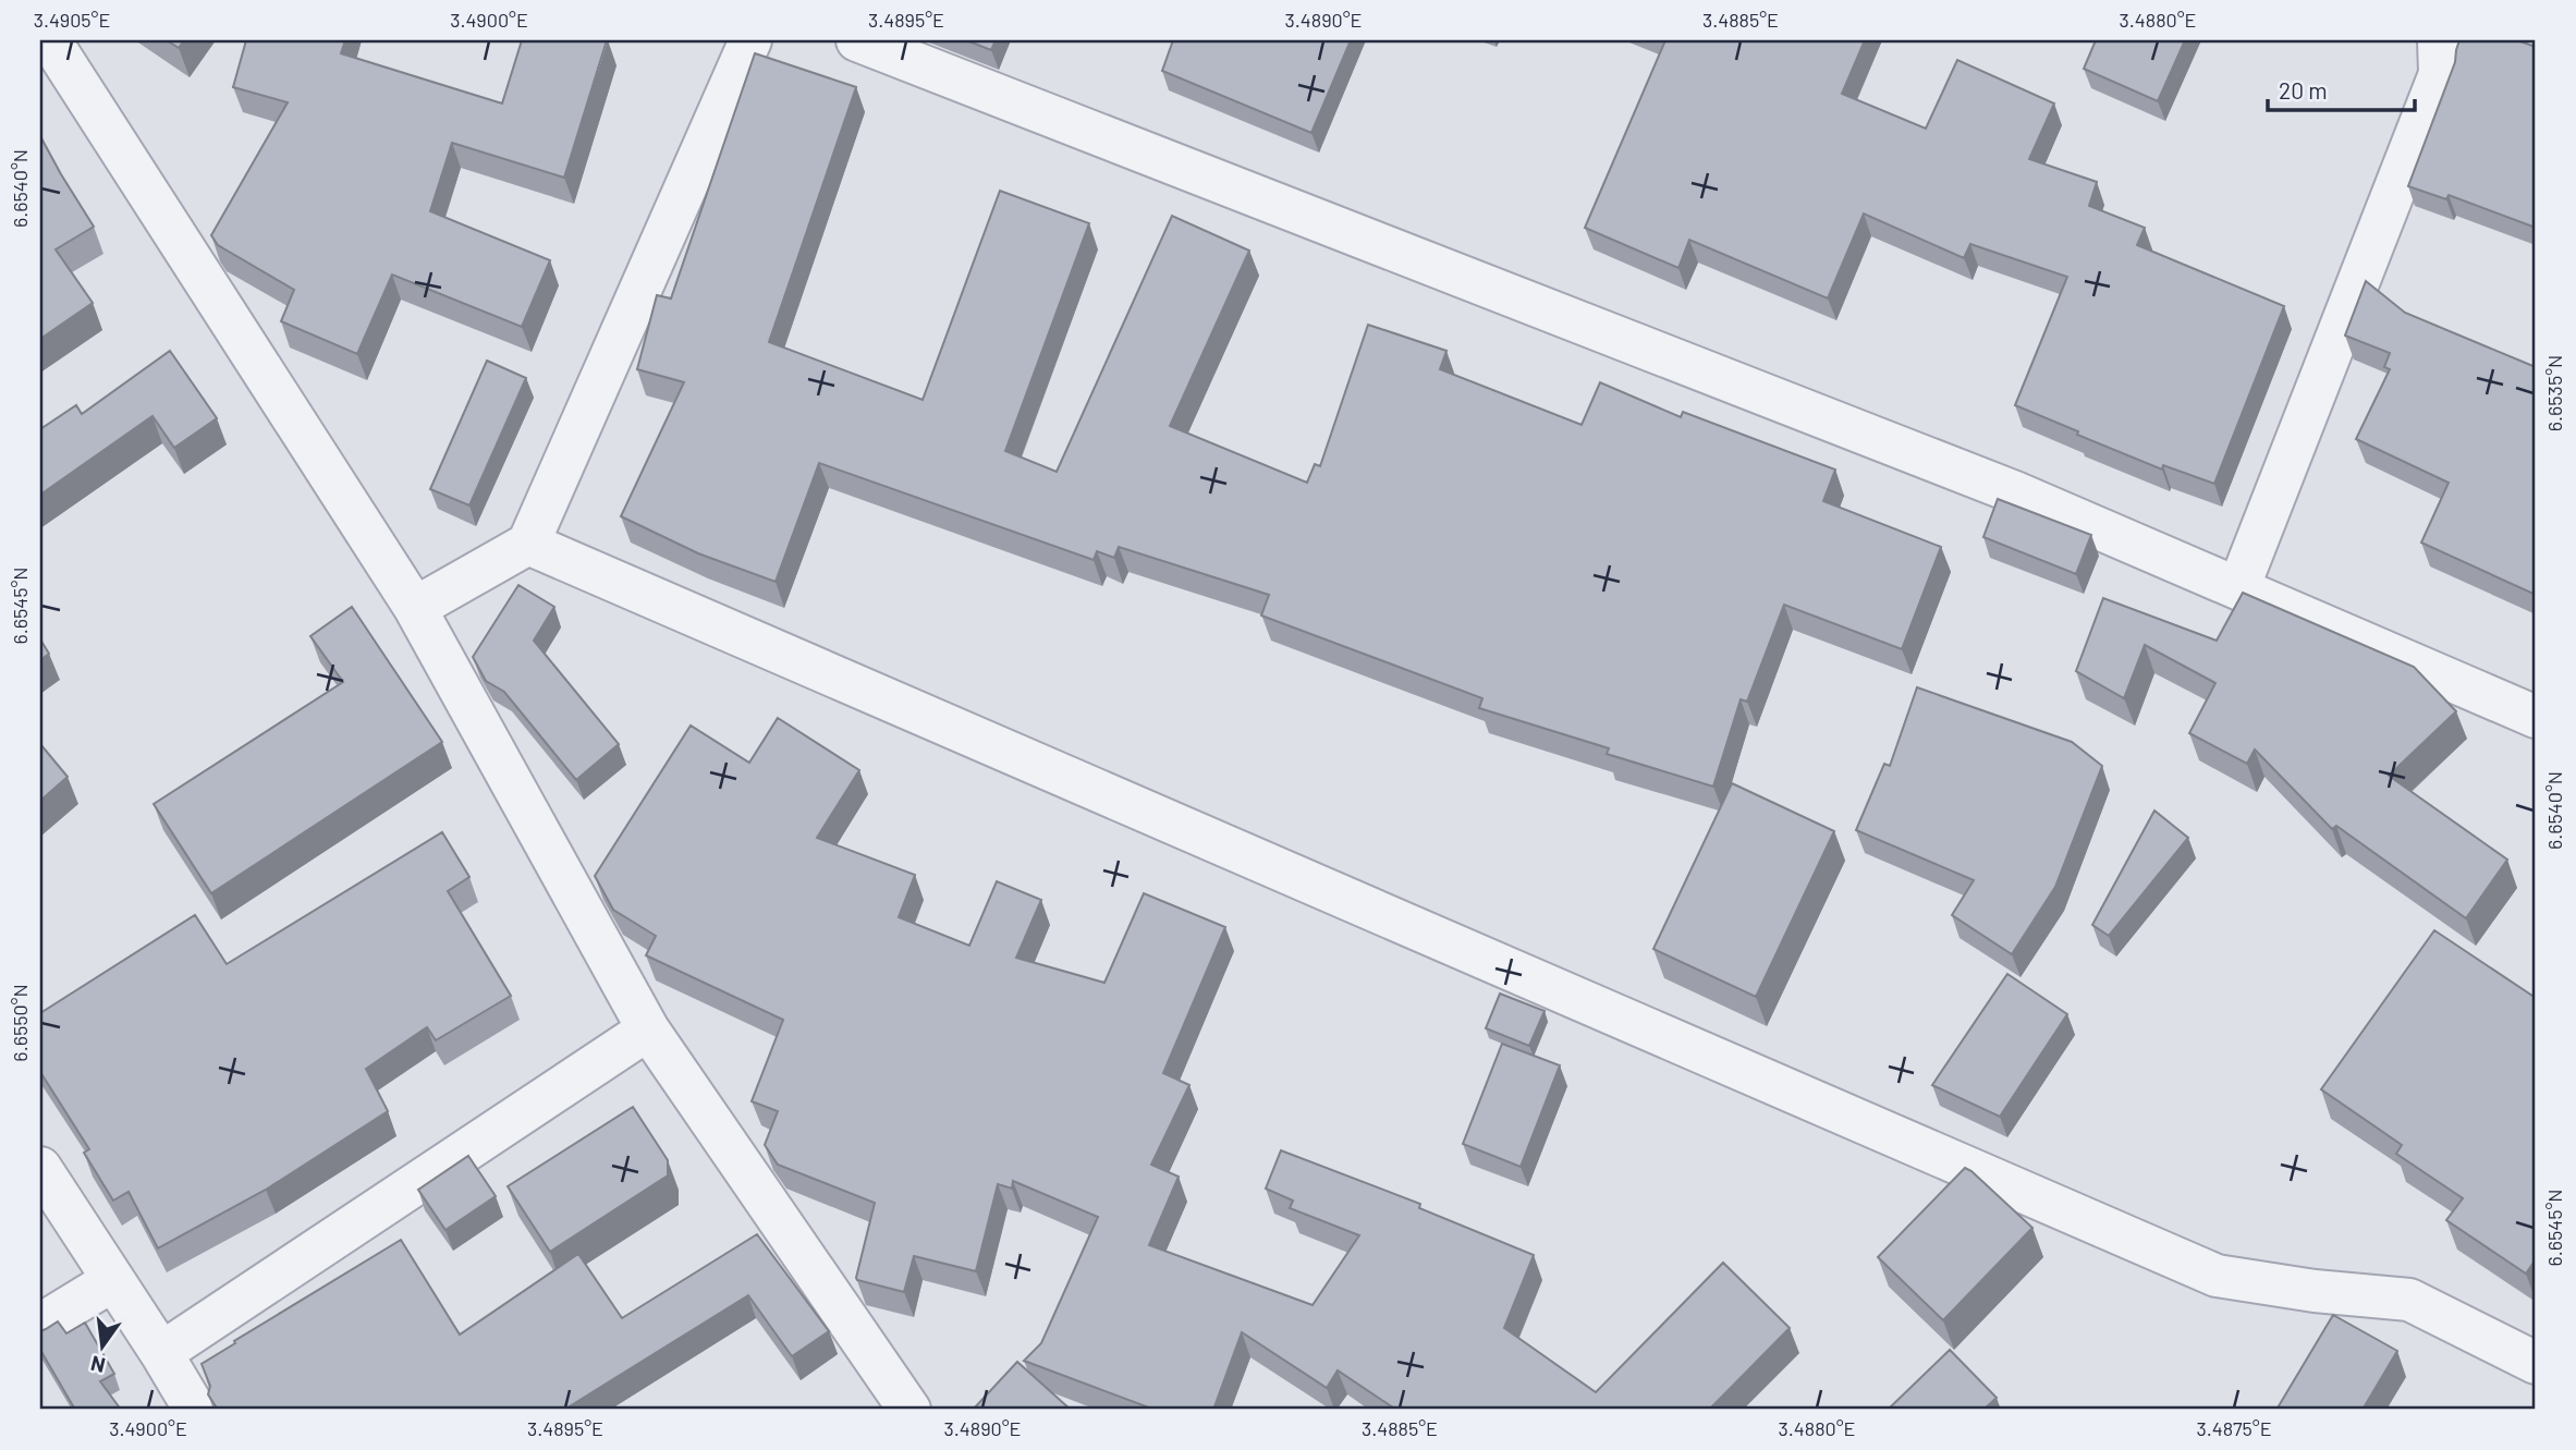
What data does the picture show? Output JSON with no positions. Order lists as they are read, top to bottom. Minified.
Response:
{"scale_bar":"20 m","north":"bottom","coordinates":["3.4905°E","3.4900°E","3.4895°E","3.4890°E","3.4885°E","3.4880°E","6.6540°N","6.6535°N","6.6545°N","6.6550°N","3.4875°E"]}
